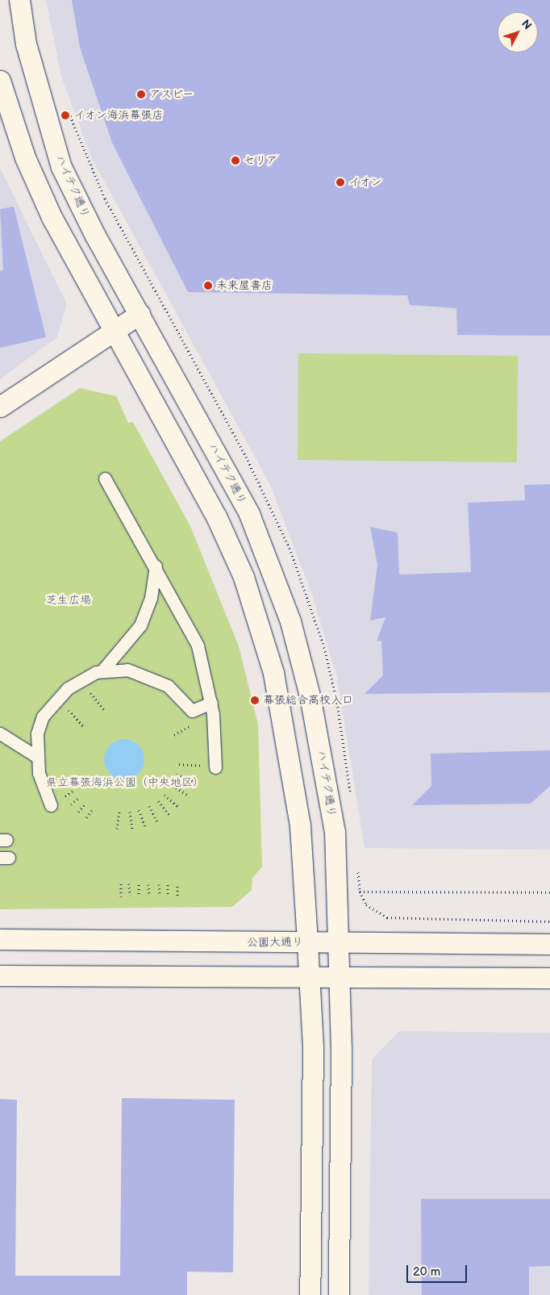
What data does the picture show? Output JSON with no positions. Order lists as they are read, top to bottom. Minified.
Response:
{"streets":{"street":["ハイテク通り","公園大通り"]},"crossings":[["ハイテク通り","公園大通り"]],"parks":["芝生広場","県立幕張海浜公園（中央地区）"],"places":["アスビー","イオン海浜幕張店","セリア","イオン","未来屋書店","幕張総合高校入口"],"scale_bar":"20 m","north":"top right"}
